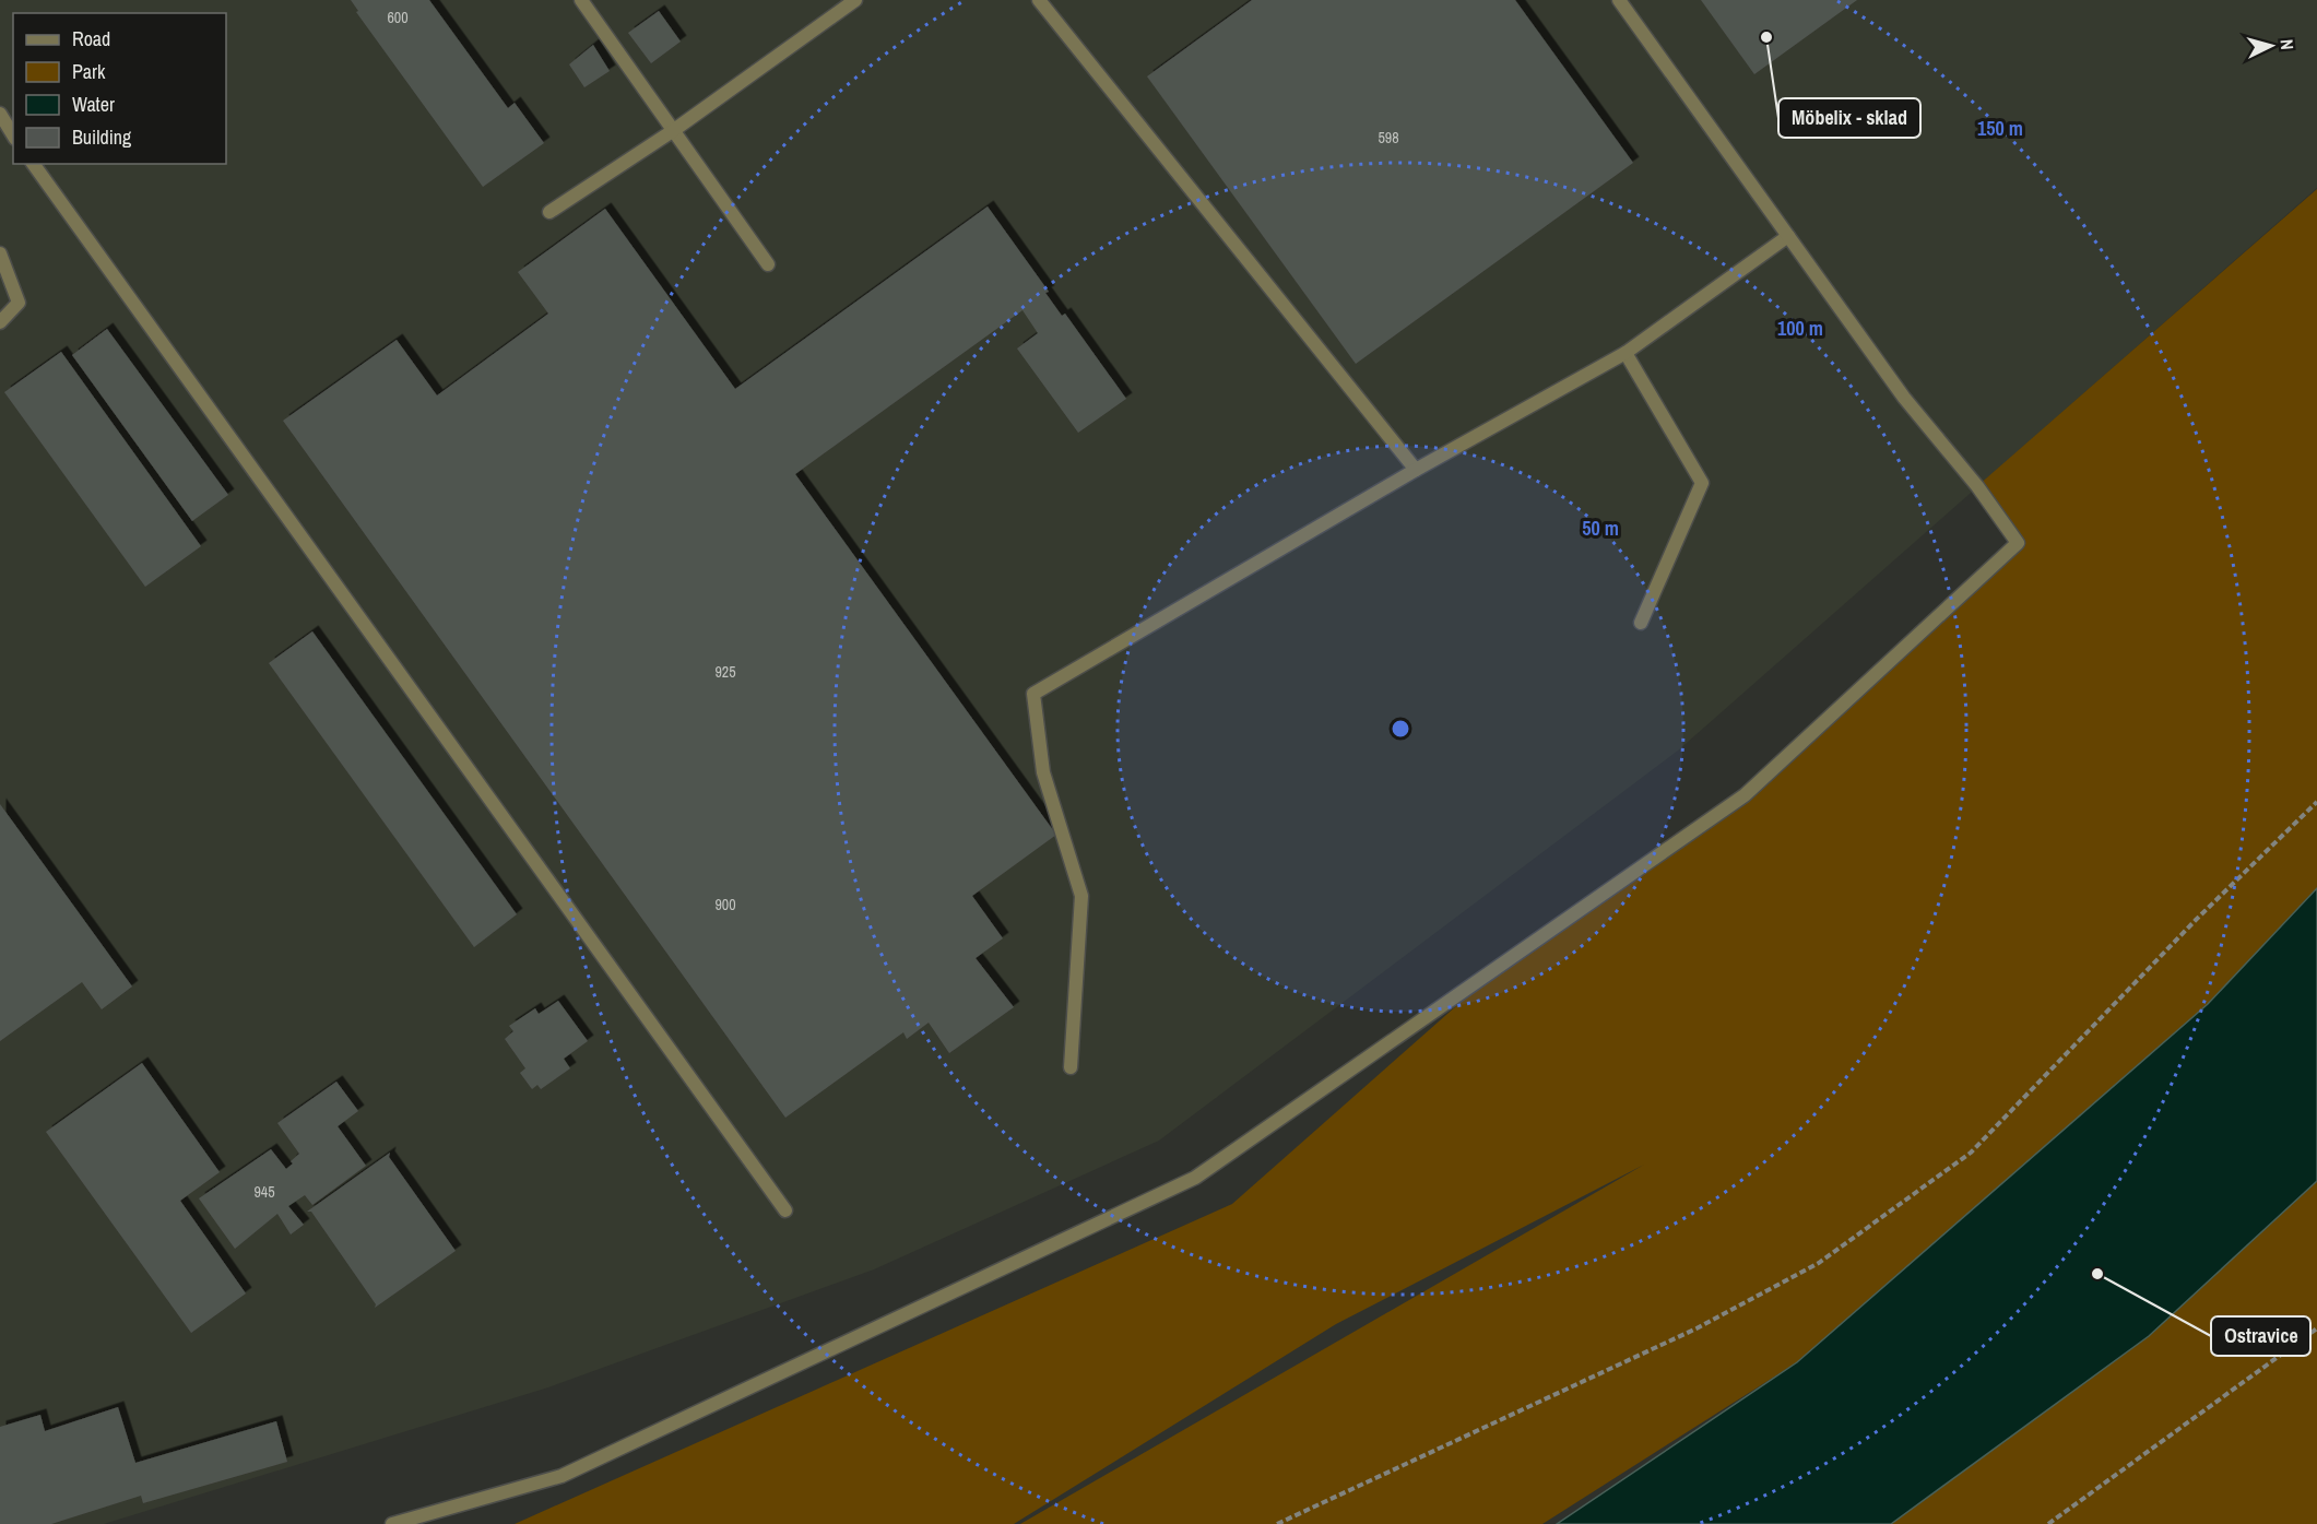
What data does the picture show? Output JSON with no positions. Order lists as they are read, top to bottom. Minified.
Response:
{"places":["Möbelix - sklad","Ostravice"],"house_numbers":["600","598","925","900","945"],"legend":["Road","Park","Water","Building"],"north":"right","rings":["150 m","100 m","50 m"]}
